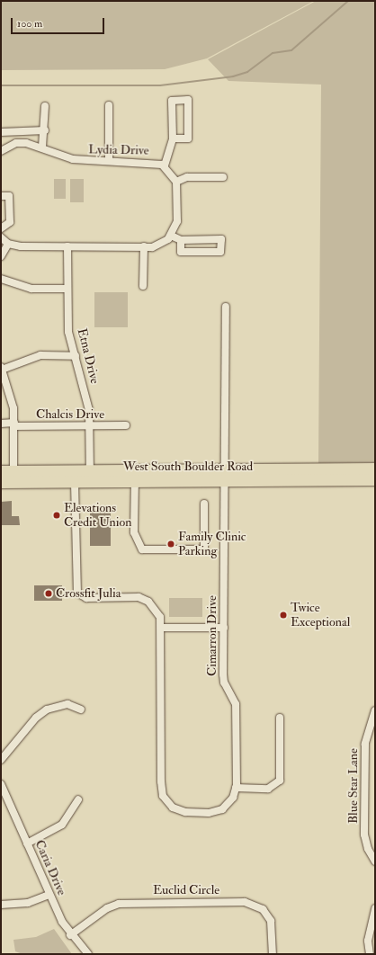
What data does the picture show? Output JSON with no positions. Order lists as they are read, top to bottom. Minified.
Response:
{"streets":{"main road":["West South Boulder Road"],"street":["Lydia Drive","Etna Drive","Chalcis Drive","Cimarron Drive","Blue Star Lane","Caria Drive","Euclid Circle"]},"crossings":[["Etna Drive","Chalcis Drive"],["Etna Drive","West South Boulder Road"],["West South Boulder Road","Cimarron Drive"],["Caria Drive","Euclid Circle"]],"places":["Elevations Credit Union","Family Clinic Parking","Crossfit Julia","Twice Exceptional"],"scale_bar":"100 m"}
